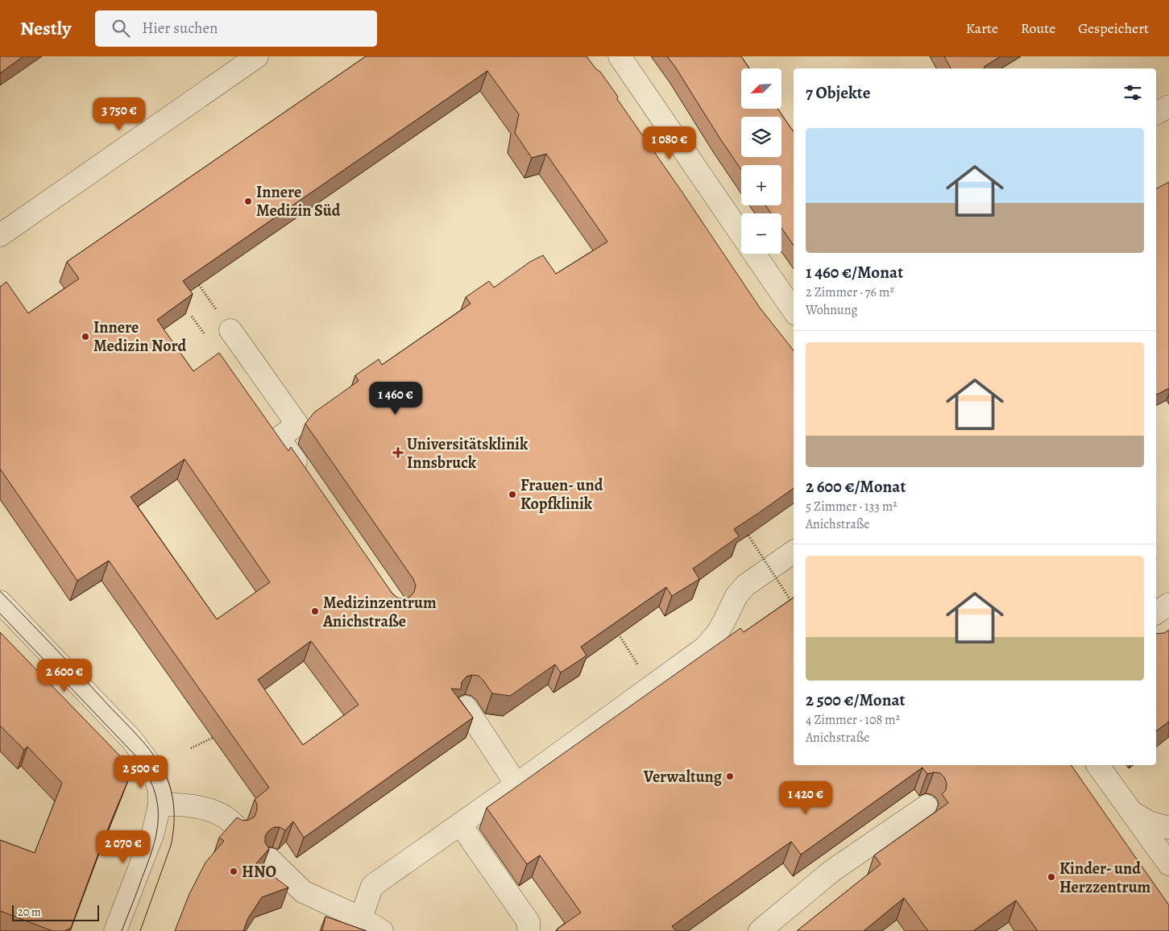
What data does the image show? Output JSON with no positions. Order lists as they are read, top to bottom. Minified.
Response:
{"places":{"other":["Innere Medizin Süd","Innere Medizin Nord","Frauen- und Kopfklinik","Medizinzentrum Anichstraße","Verwaltung","HNO","Kinder- und Herzzentrum"],"health":["Universitätsklinik Innsbruck"]},"scale_bar":"20 m","north":"bottom left","page":{"header":"Nestly","search":"Hier suchen","nav":["Karte","Route","Gespeichert"],"map_buttons":["+","−"],"heading":"7 Objekte","price":["3 750 €","1 080 €","1 460 €","2 600 €","2 500 €","1 420 €","2 070 €"],"list":[{"name":"1 460 €/Monat","note":"2 Zimmer · 76 m² · Wohnung"},{"name":"2 600 €/Monat","note":"5 Zimmer · 133 m² · Anichstraße"},{"name":"2 500 €/Monat","note":"4 Zimmer · 108 m² · Anichstraße"}],"scale":"20 m"}}
